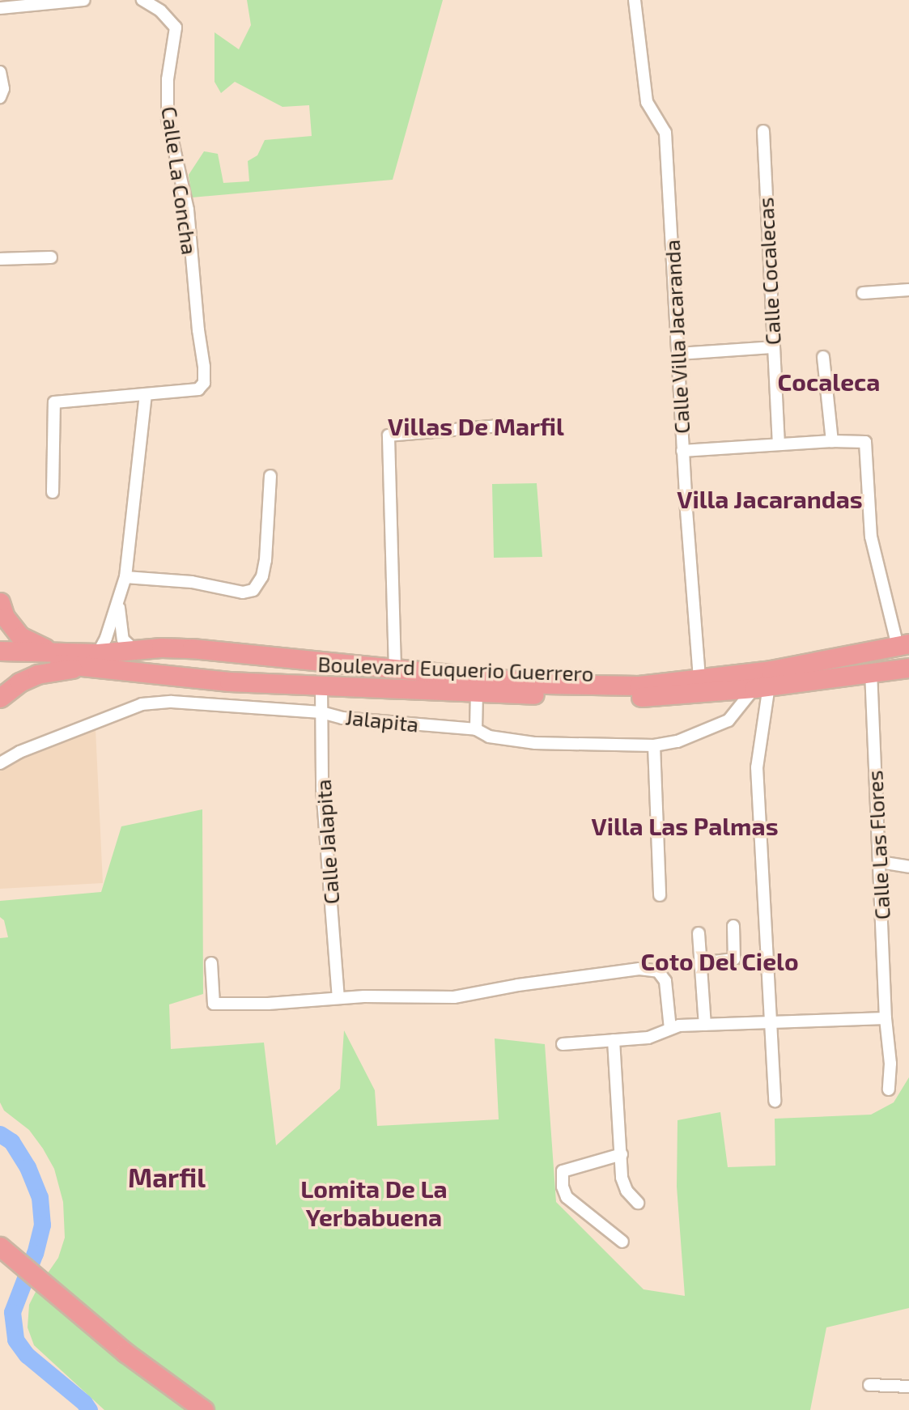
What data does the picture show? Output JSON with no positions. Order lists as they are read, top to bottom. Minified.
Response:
{"streets":{"main road":["Boulevard Euquerio Guerrero"],"street":["Calle La Concha","Calle Cocalecas","Calle Villa Jacaranda","Jalapita","Calle Jalapita","Calle Las Flores"]},"crossings":[["Boulevard Euquerio Guerrero","Jalapita"],["Boulevard Euquerio Guerrero","Calle Jalapita"],["Boulevard Euquerio Guerrero","Calle Las Flores"],["Jalapita","Calle Jalapita"]],"districts":["Cocaleca","Villas De Marfil","Villa Jacarandas","Villa Las Palmas","Coto Del Cielo","Marfil","Lomita De La Yerbabuena"]}
